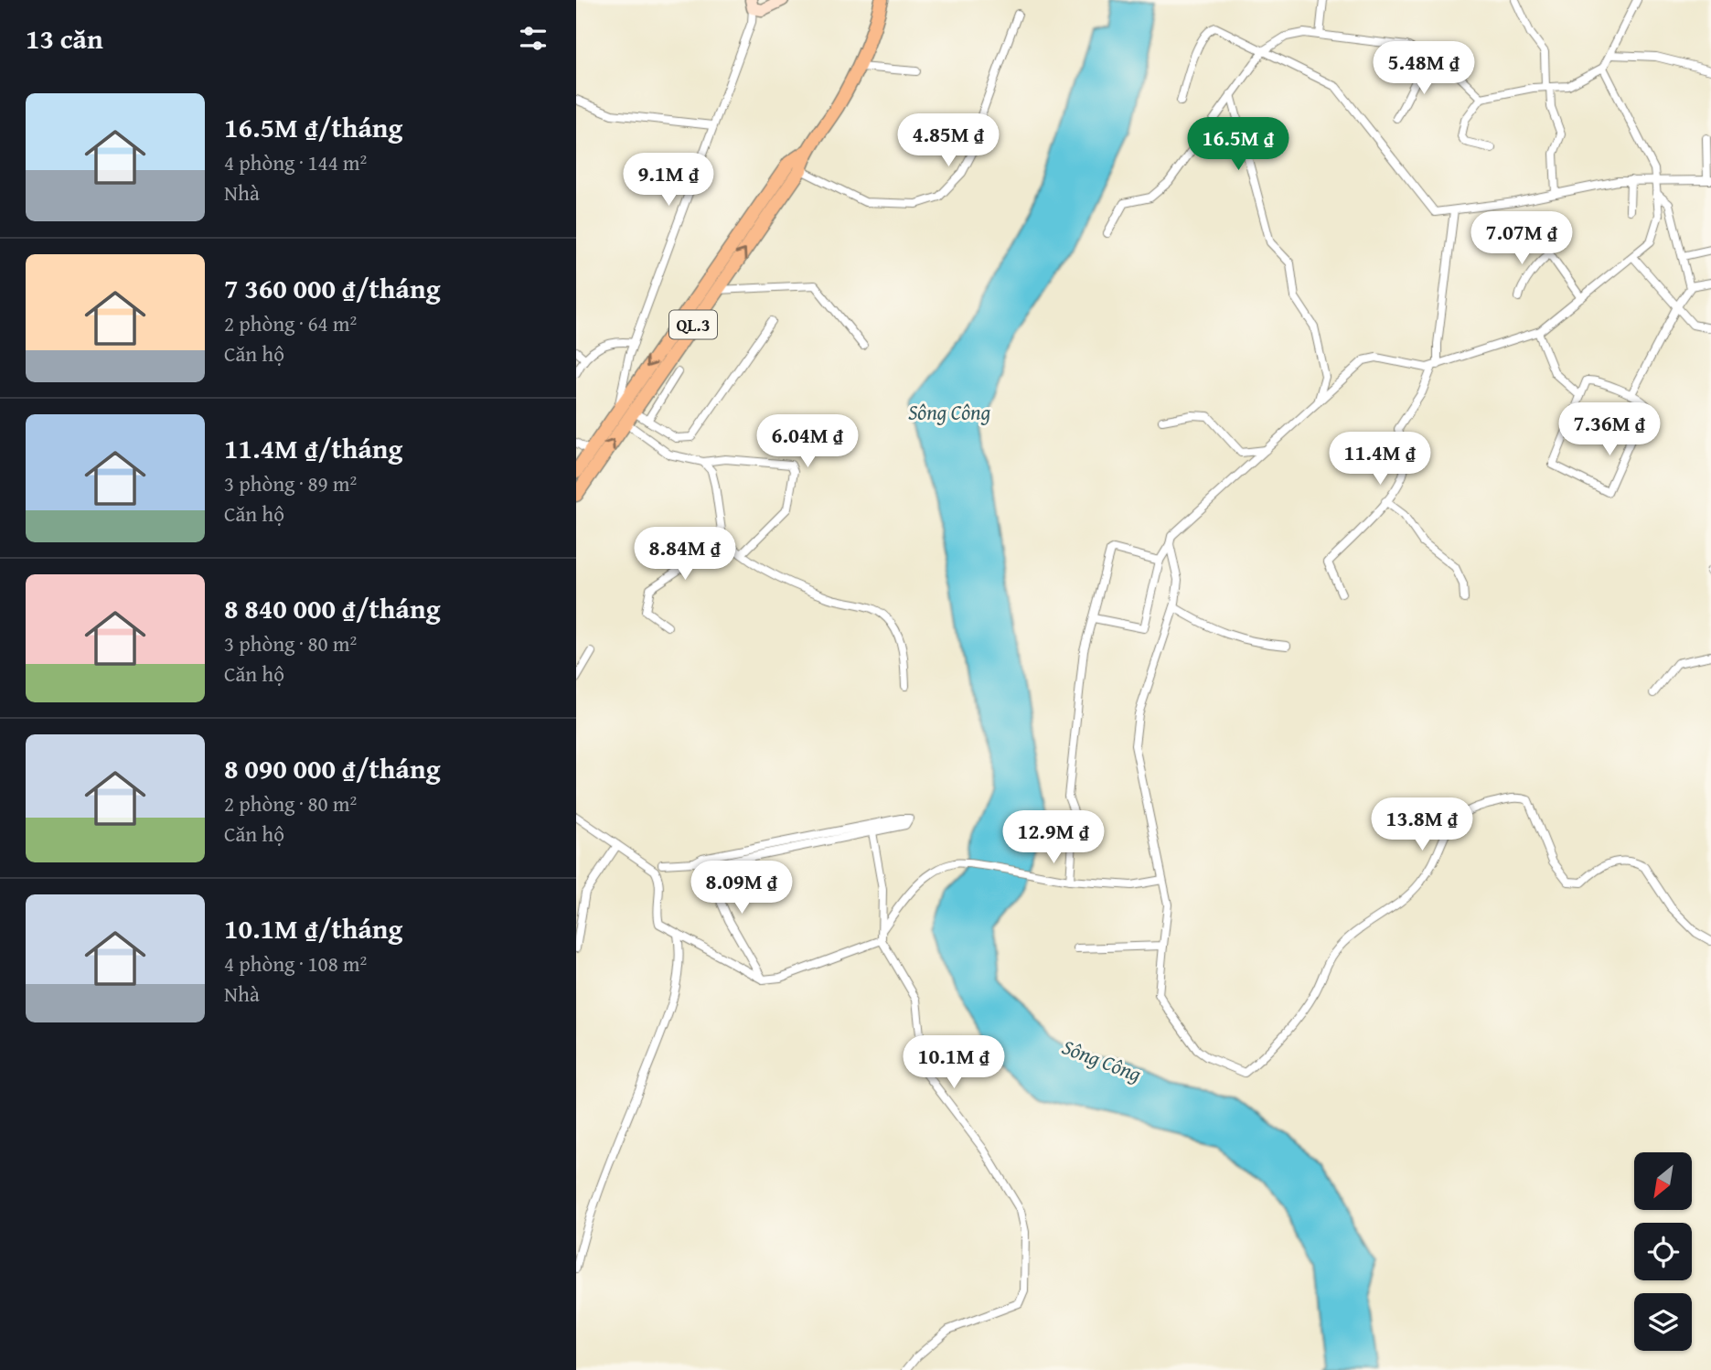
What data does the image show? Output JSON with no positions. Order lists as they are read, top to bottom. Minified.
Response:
{"streets":{"highway":["QL.3"]},"water":["Sông Công"],"north":"bottom left","page":{"heading":"13 căn","price":["5.48M ₫","4.85M ₫","16.5M ₫","9.1M ₫","7.07M ₫","7.36M ₫","6.04M ₫","11.4M ₫","8.84M ₫","13.8M ₫","12.9M ₫","8.09M ₫","10.1M ₫"],"list":[{"name":"16.5M ₫/tháng","note":"4 phòng · 144 m² · Nhà"},{"name":"7 360 000 ₫/tháng","note":"2 phòng · 64 m² · Căn hộ"},{"name":"11.4M ₫/tháng","note":"3 phòng · 89 m² · Căn hộ"},{"name":"8 840 000 ₫/tháng","note":"3 phòng · 80 m² · Căn hộ"},{"name":"8 090 000 ₫/tháng","note":"2 phòng · 80 m² · Căn hộ"},{"name":"10.1M ₫/tháng","note":"4 phòng · 108 m² · Nhà"}]}}
